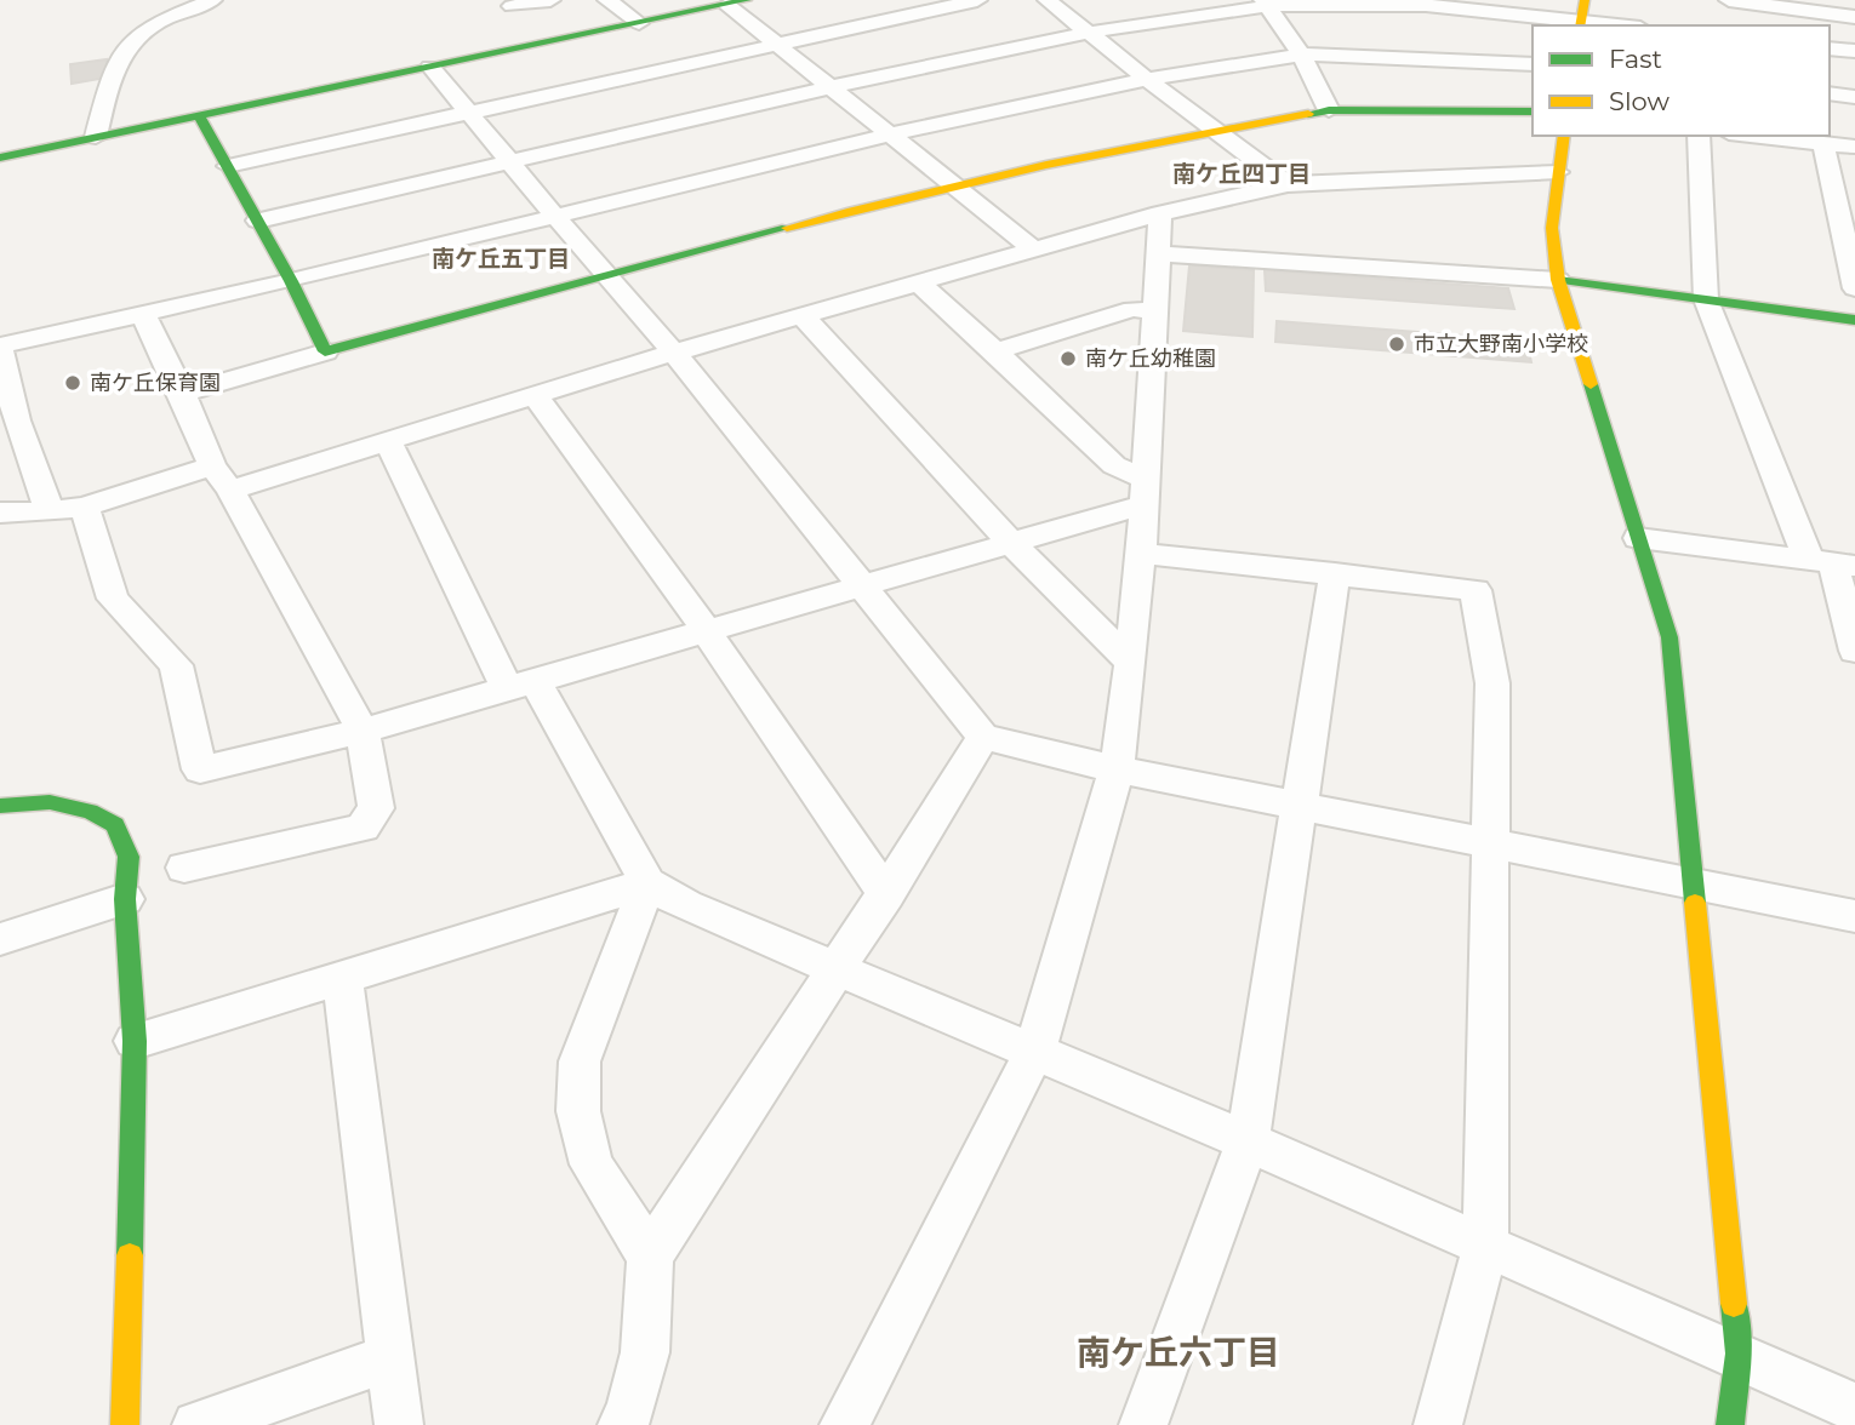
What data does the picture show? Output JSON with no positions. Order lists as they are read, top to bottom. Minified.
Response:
{"districts":["南ケ丘四丁目","南ケ丘五丁目","南ケ丘六丁目"],"places":["市立大野南小学校","南ケ丘幼稚園","南ケ丘保育園"],"legend":["Fast","Slow"]}
